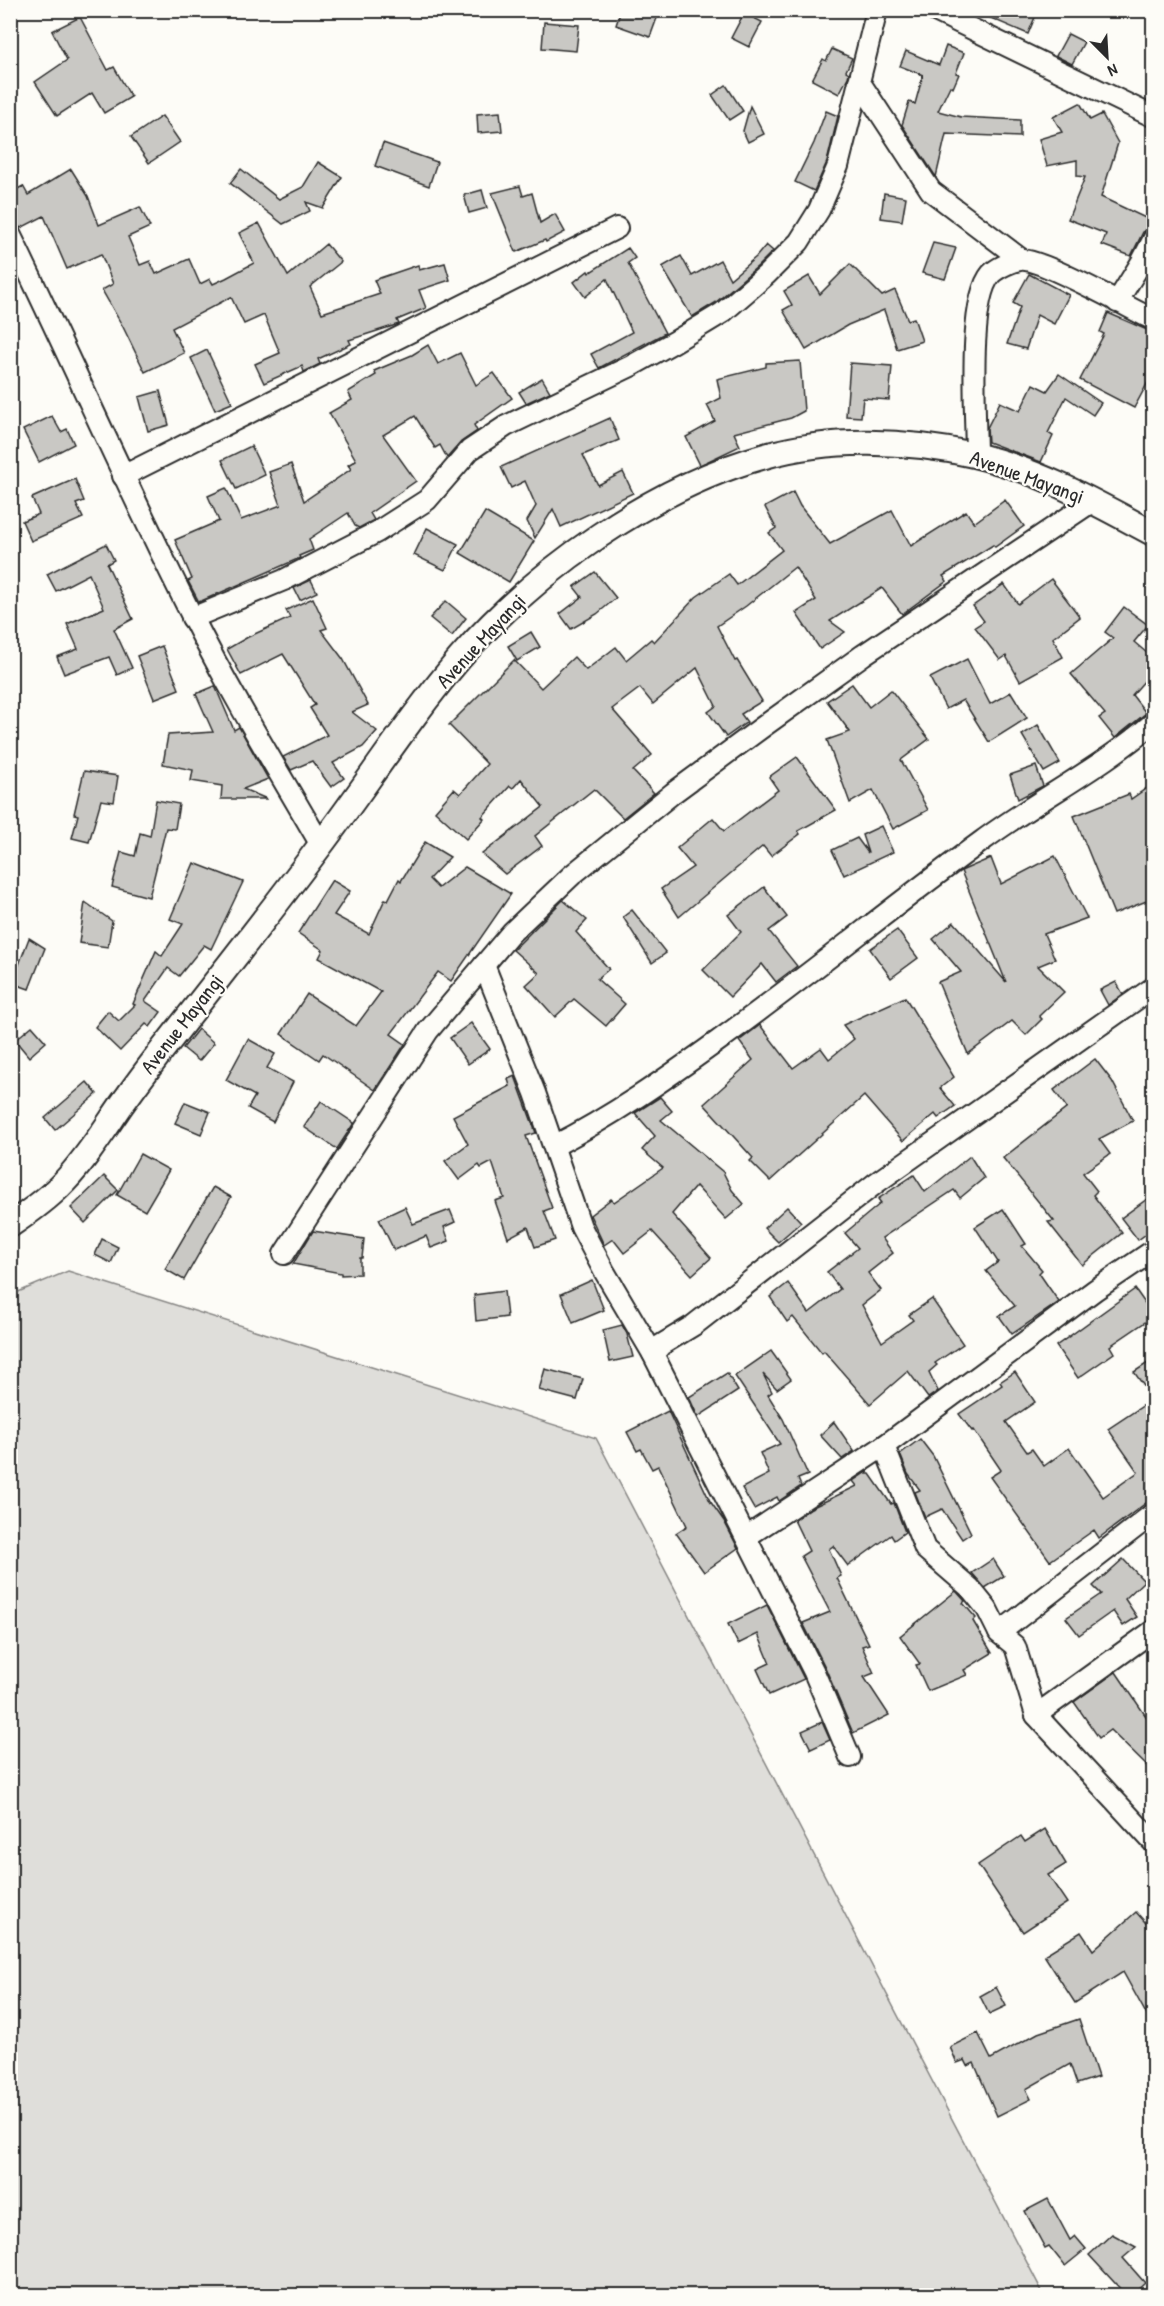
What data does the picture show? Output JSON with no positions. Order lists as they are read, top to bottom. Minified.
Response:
{"streets":{"street":["Avenue Mayangi"]},"north":"bottom right"}
